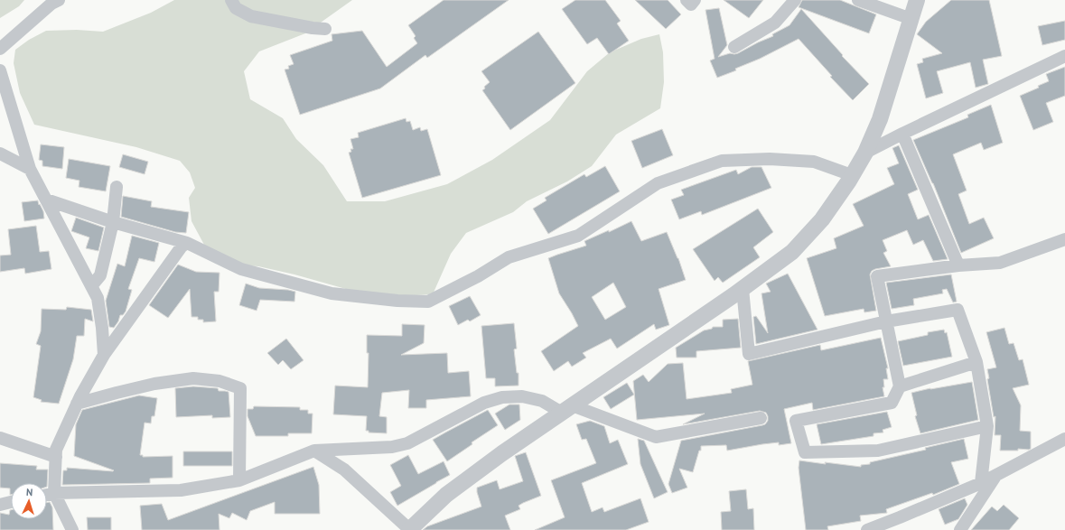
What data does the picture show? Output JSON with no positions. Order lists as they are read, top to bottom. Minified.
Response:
{"north":"top"}
